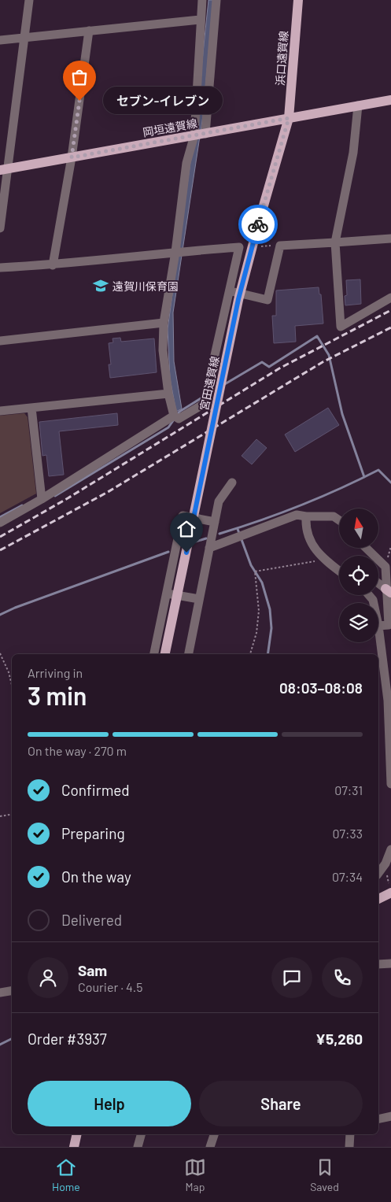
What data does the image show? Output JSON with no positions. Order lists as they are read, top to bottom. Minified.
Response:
{"streets":{"main road":["浜口遠賀線","岡垣遠賀線","宮田遠賀線"]},"crossings":[["浜口遠賀線","岡垣遠賀線"],["浜口遠賀線","宮田遠賀線"],["岡垣遠賀線","宮田遠賀線"]],"places":{"other":["セブン-イレブン"],"school or university":["遠賀川保育園"]},"north":"top","page":{"bubble":"セブン-イレブン","heading":["3 min","Arriving in","08:03–08:08"],"panel":["Sam","Courier · 4.5","Order #3937","¥5,260"],"bar":"On the way · 270 m","list":[["Confirmed","07:31"],["Preparing","07:33"],["On the way","07:34"],"Delivered"],"buttons":["Help","Share"],"tabs":["Home","Map","Saved"]}}
